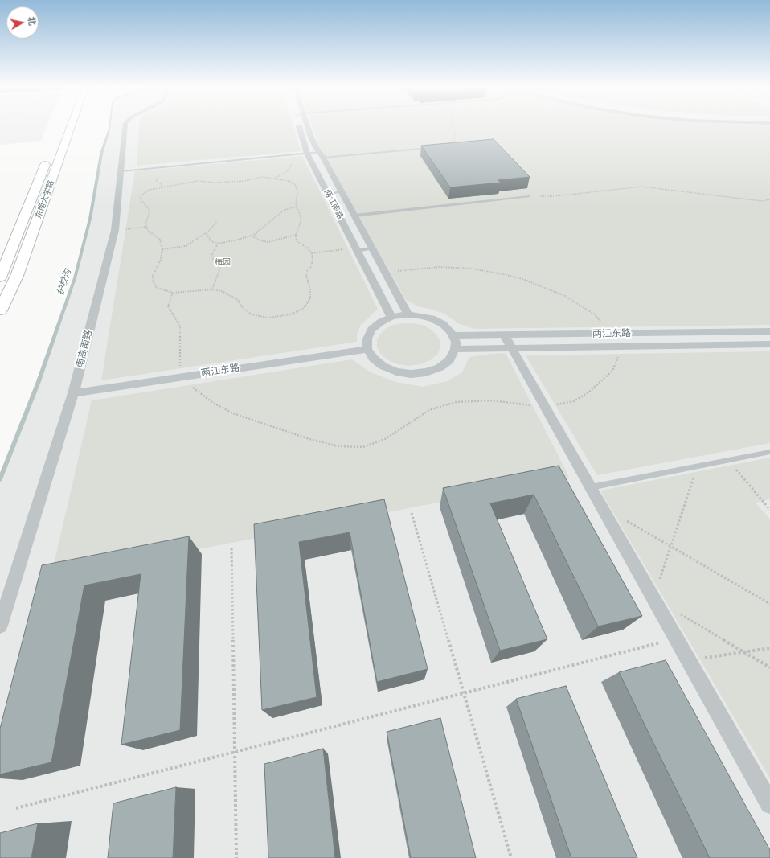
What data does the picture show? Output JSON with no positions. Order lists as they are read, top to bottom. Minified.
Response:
{"streets":{"main road":["东南大学路"],"street":["两江南路","两江东路","南高南路"]},"crossings":[["两江南路","两江东路"],["两江东路","南高南路"]],"water":["护校沟"],"parks":["梅园"],"north":"right"}
